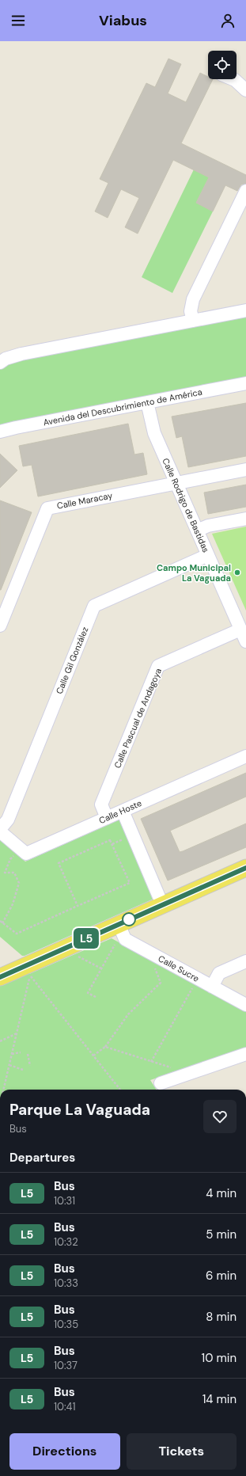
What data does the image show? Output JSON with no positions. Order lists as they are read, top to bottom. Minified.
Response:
{"streets":{"street":["Avenida del Descubrimiento de América","Calle Maracay","Calle Rodrigo de Bastidas","Calle Gil González","Calle Pascual de Andagoya","Calle Hoste","Calle Sucre"]},"crossings":[["Avenida del Descubrimiento de América","Calle Rodrigo de Bastidas"],["Calle Maracay","Calle Rodrigo de Bastidas"],["Calle Rodrigo de Bastidas","Calle Gil González"],["Calle Rodrigo de Bastidas","Calle Pascual de Andagoya"],["Calle Gil González","Calle Hoste"],["Calle Pascual de Andagoya","Calle Hoste"]],"places":["Campo Municipal La Vaguada"],"lines":["bus line L5"],"page":{"header":"Viabus","on_map":"L5","heading":[["Parque La Vaguada","Bus"],"Departures"],"list":[{"mark":"L5","name":"Bus","note":"10:31","value":"4 min"},{"mark":"L5","name":"Bus","note":"10:32","value":"5 min"},{"mark":"L5","name":"Bus","note":"10:33","value":"6 min"},{"mark":"L5","name":"Bus","note":"10:35","value":"8 min"},{"mark":"L5","name":"Bus","note":"10:37","value":"10 min"},{"mark":"L5","name":"Bus","note":"10:41","value":"14 min"}],"buttons":["Directions","Tickets"]}}
